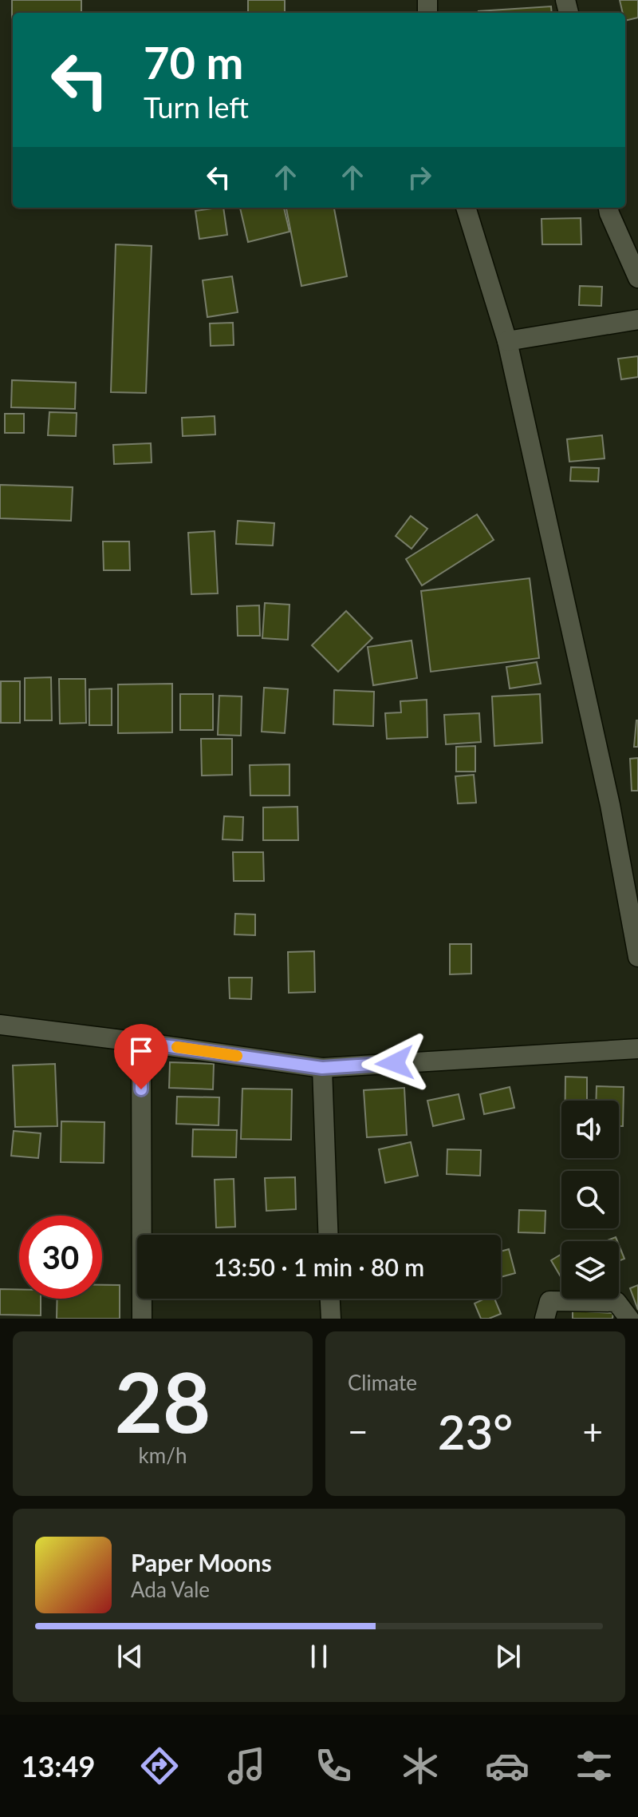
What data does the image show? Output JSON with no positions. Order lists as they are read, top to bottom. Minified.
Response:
{"page":{"turn":["70 m","Turn left"],"limit":"30","trip":"13:50 · 1 min · 80 m","tile":[["28","km/h"],"Climate"],"heat":["−","23°","+"],"song":["Paper Moons","Ada Vale"],"tabs":"13:49"}}
